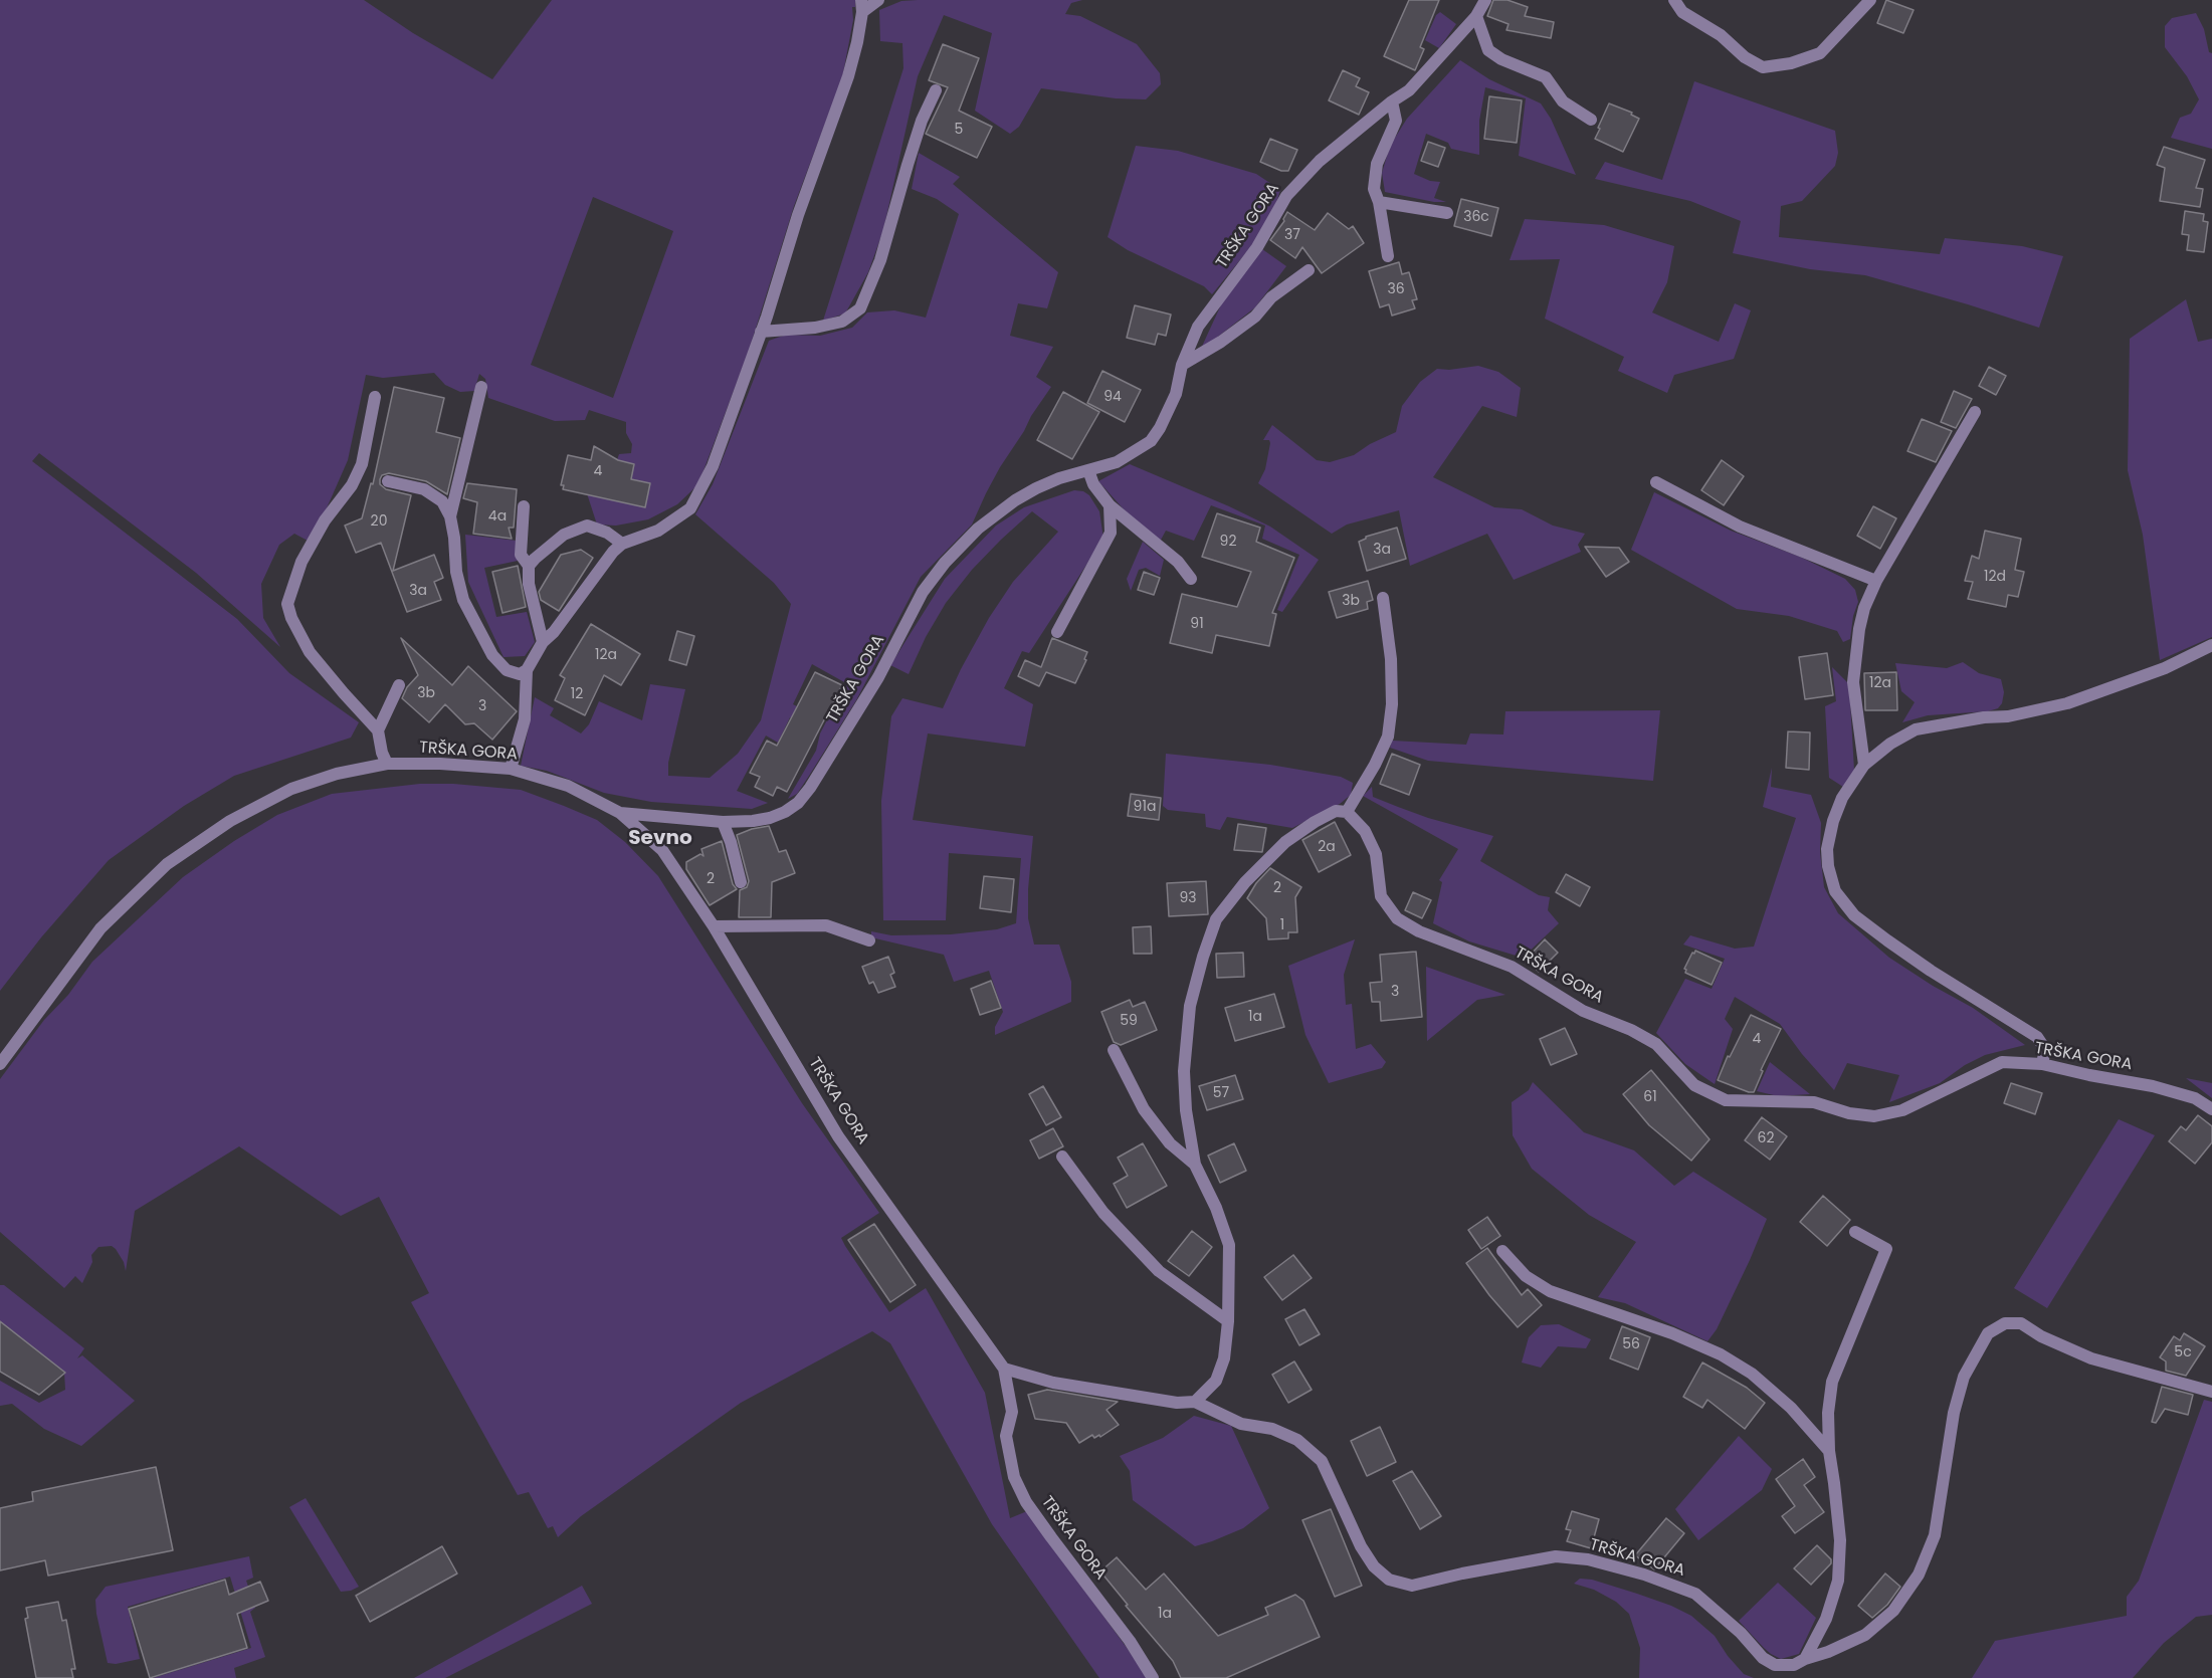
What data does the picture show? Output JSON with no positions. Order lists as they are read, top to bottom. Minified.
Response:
{"streets":{"street":["TRŠKA GORA"]},"districts":["Sevno"],"house_numbers":["5","36c","37","36","94","4","4a","20","92","3a","12d","3a","3b","91","12a","12a","3b","12","3","91a","2a","2","2","93","1","3","1a","59","4","57","61","62","56","5c","1a"]}
